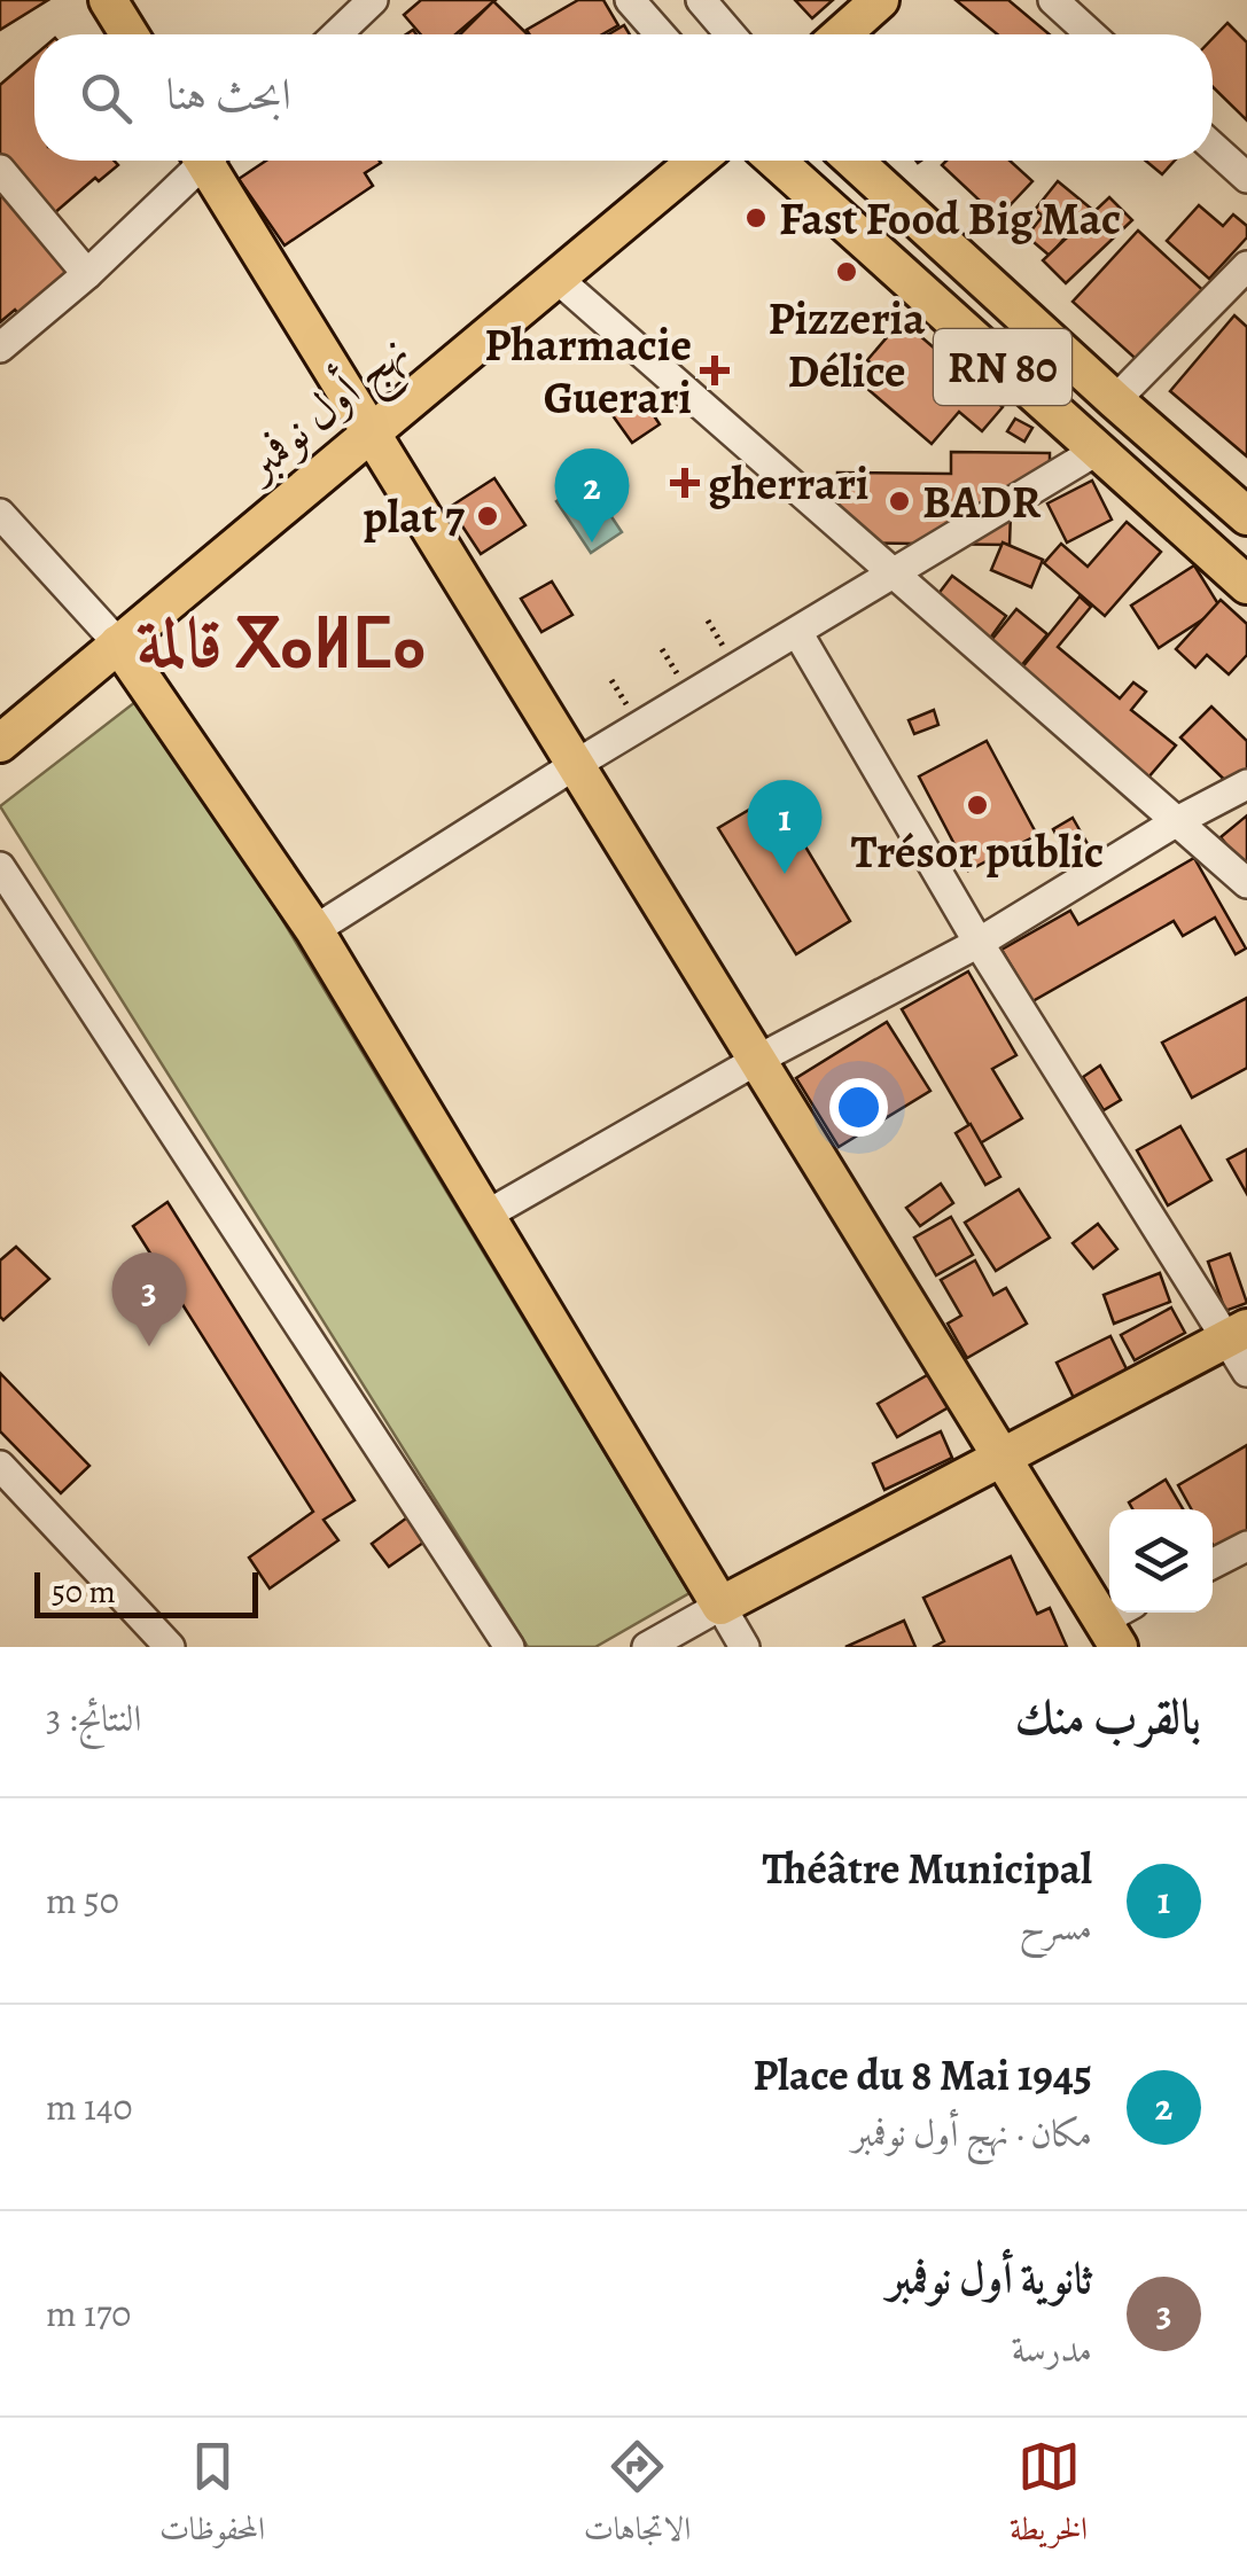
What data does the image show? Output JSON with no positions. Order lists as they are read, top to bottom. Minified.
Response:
{"streets":{"main road":["RN 80","نهج أول نوفمبر"]},"districts":["قالمة ⴳⴰⵍⵎⴰ"],"places":{"other":["Fast Food Big Mac","Pizzeria Délice","BADR","plat 7","Trésor public"],"health":["Pharmacie Guerari","gherrari"]},"scale_bar":"50 m","page":{"search":"ابحث هنا","pins":["2","1","3"],"scale":"50 m","heading":["بالقرب منك","النتائج: 3"],"list":[{"mark":"1","name":"Théâtre Municipal","note":"مسرح","value":"50 m"},{"mark":"2","name":"Place du 8 Mai 1945","note":"مكان · نهج أول نوفمبر","value":"140 m"},{"mark":"3","name":"ثانوية أول نوفمبر","note":"مدرسة","value":"170 m"}],"nav":["الخريطة","الاتجاهات","المحفوظات"]}}
